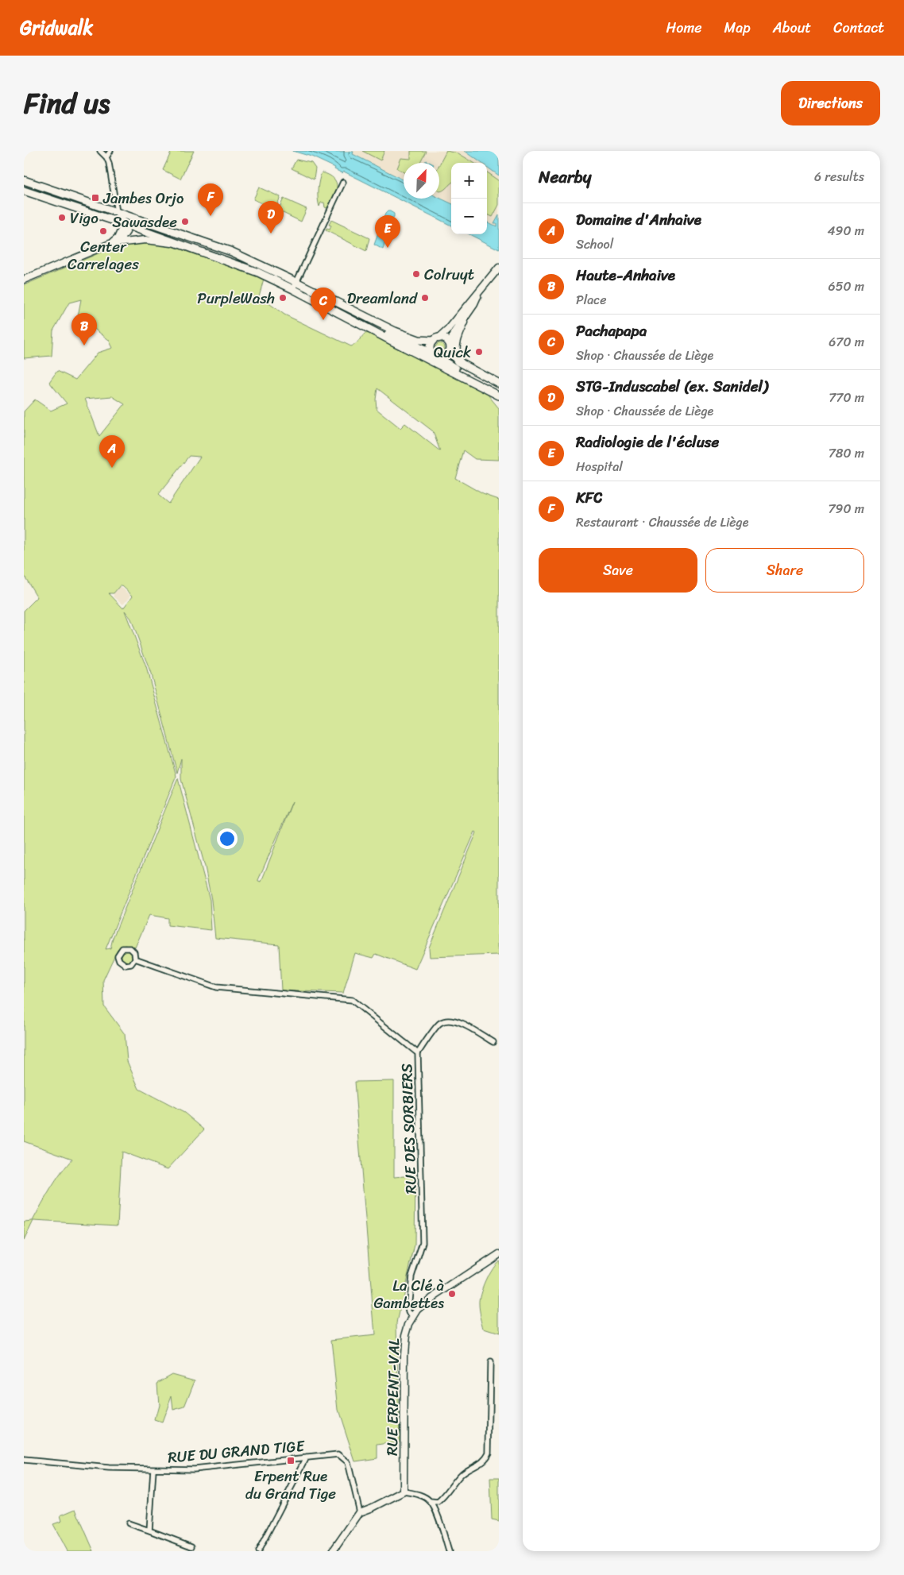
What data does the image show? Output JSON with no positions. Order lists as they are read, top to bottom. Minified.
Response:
{"streets":{"street":["RUE DES SORBIERS","RUE ERPENT-VAL","RUE DU GRAND TIGE"]},"crossings":[["RUE DES SORBIERS","RUE ERPENT-VAL"]],"places":{"transit":["Jambes Orjo","Erpent Rue du Grand Tige"],"other":["Vigo","Sawasdee","Center Carrelages","Colruyt","PurpleWash","Dreamland","Quick","La Clé à Gambettes"]},"north":"top right","page":{"header":"Gridwalk","nav":["Home","Map","About","Contact"],"title":"Find us","buttons":["Directions",["Save","Share"]],"heading":["Nearby","6 results"],"map_buttons":["+","−"],"pins":["F","D","E","C","B","A"],"list":[{"mark":"A","name":"Domaine d'Anhaive","note":"School","value":"490 m"},{"mark":"B","name":"Haute-Anhaive","note":"Place","value":"650 m"},{"mark":"C","name":"Pachapapa","note":"Shop · Chaussée de Liège","value":"670 m"},{"mark":"D","name":"STG-Induscabel (ex. Sanidel)","note":"Shop · Chaussée de Liège","value":"770 m"},{"mark":"E","name":"Radiologie de l'écluse","note":"Hospital","value":"780 m"},{"mark":"F","name":"KFC","note":"Restaurant · Chaussée de Liège","value":"790 m"}]}}
